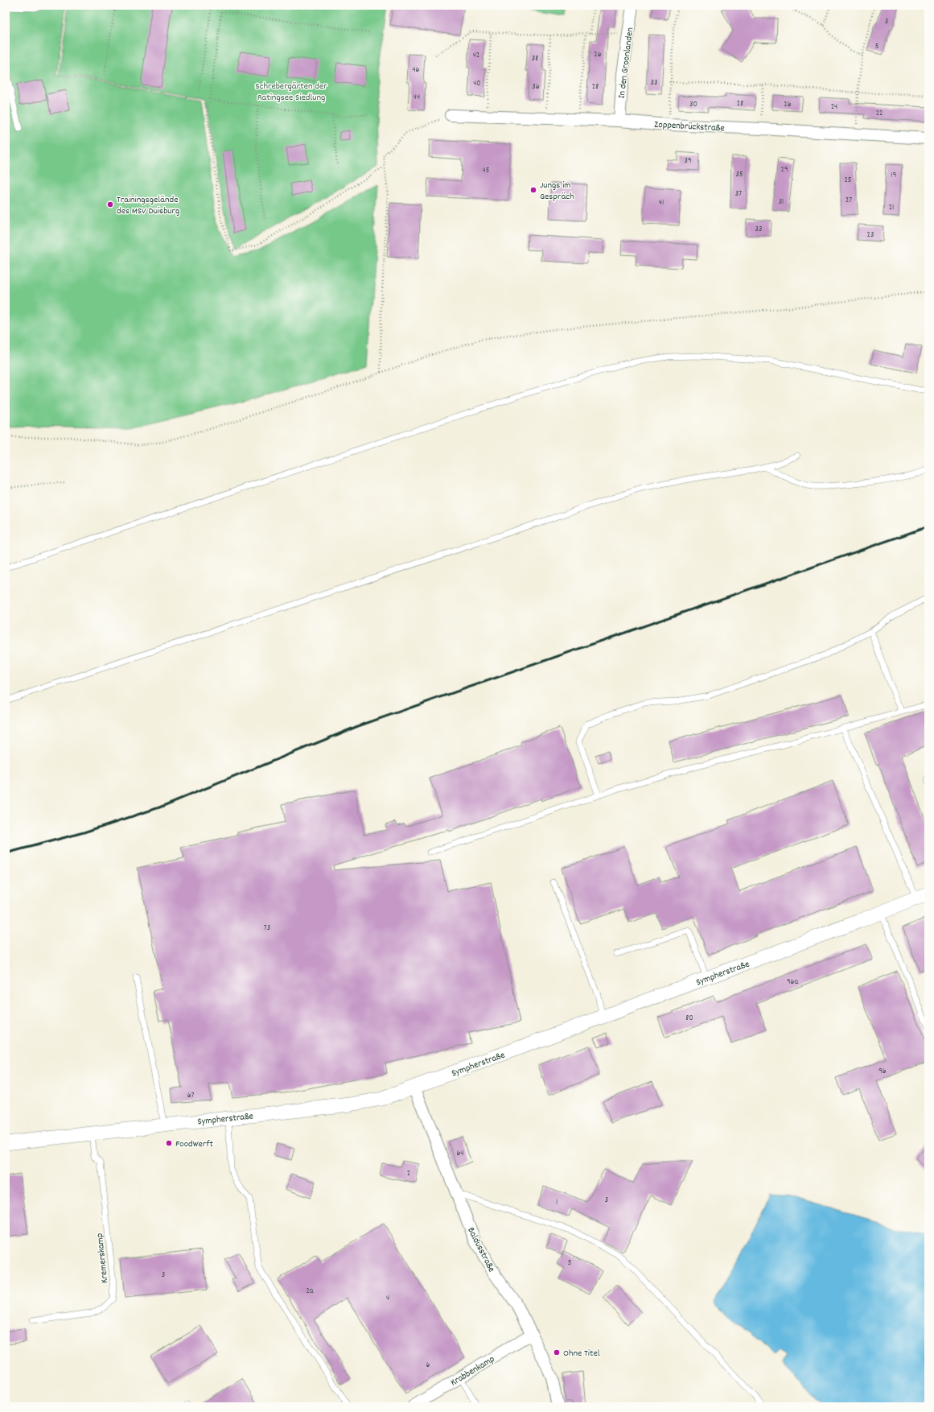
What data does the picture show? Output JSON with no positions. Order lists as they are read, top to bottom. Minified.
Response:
{"streets":{"street":["In den Groonlanden","Zoppenbrückstraße","Sympherstraße","Baldusstraße","Krabbenkamp"],"lane":["Kremerskamp"]},"crossings":[["In den Groonlanden","Zoppenbrückstraße"],["Sympherstraße","Baldusstraße"],["Sympherstraße","Kremerskamp"],["Baldusstraße","Krabbenkamp"]],"parks":["Schrebergärten der Ratingsee Siedlung"],"places":["Jungs im Gespräch","Trainingsgelände des MSV Duisburg","FoodWerft","Ohne Titel"],"house_numbers":["3","5","26","42","38","46","33","40","36","28","44","28","30","26","24","22","39","29","45","35","19","25","37","27","31","41","21","33","23","73","96a","80","96","67","64","2","3","1","5","3","2a","4","6"]}
